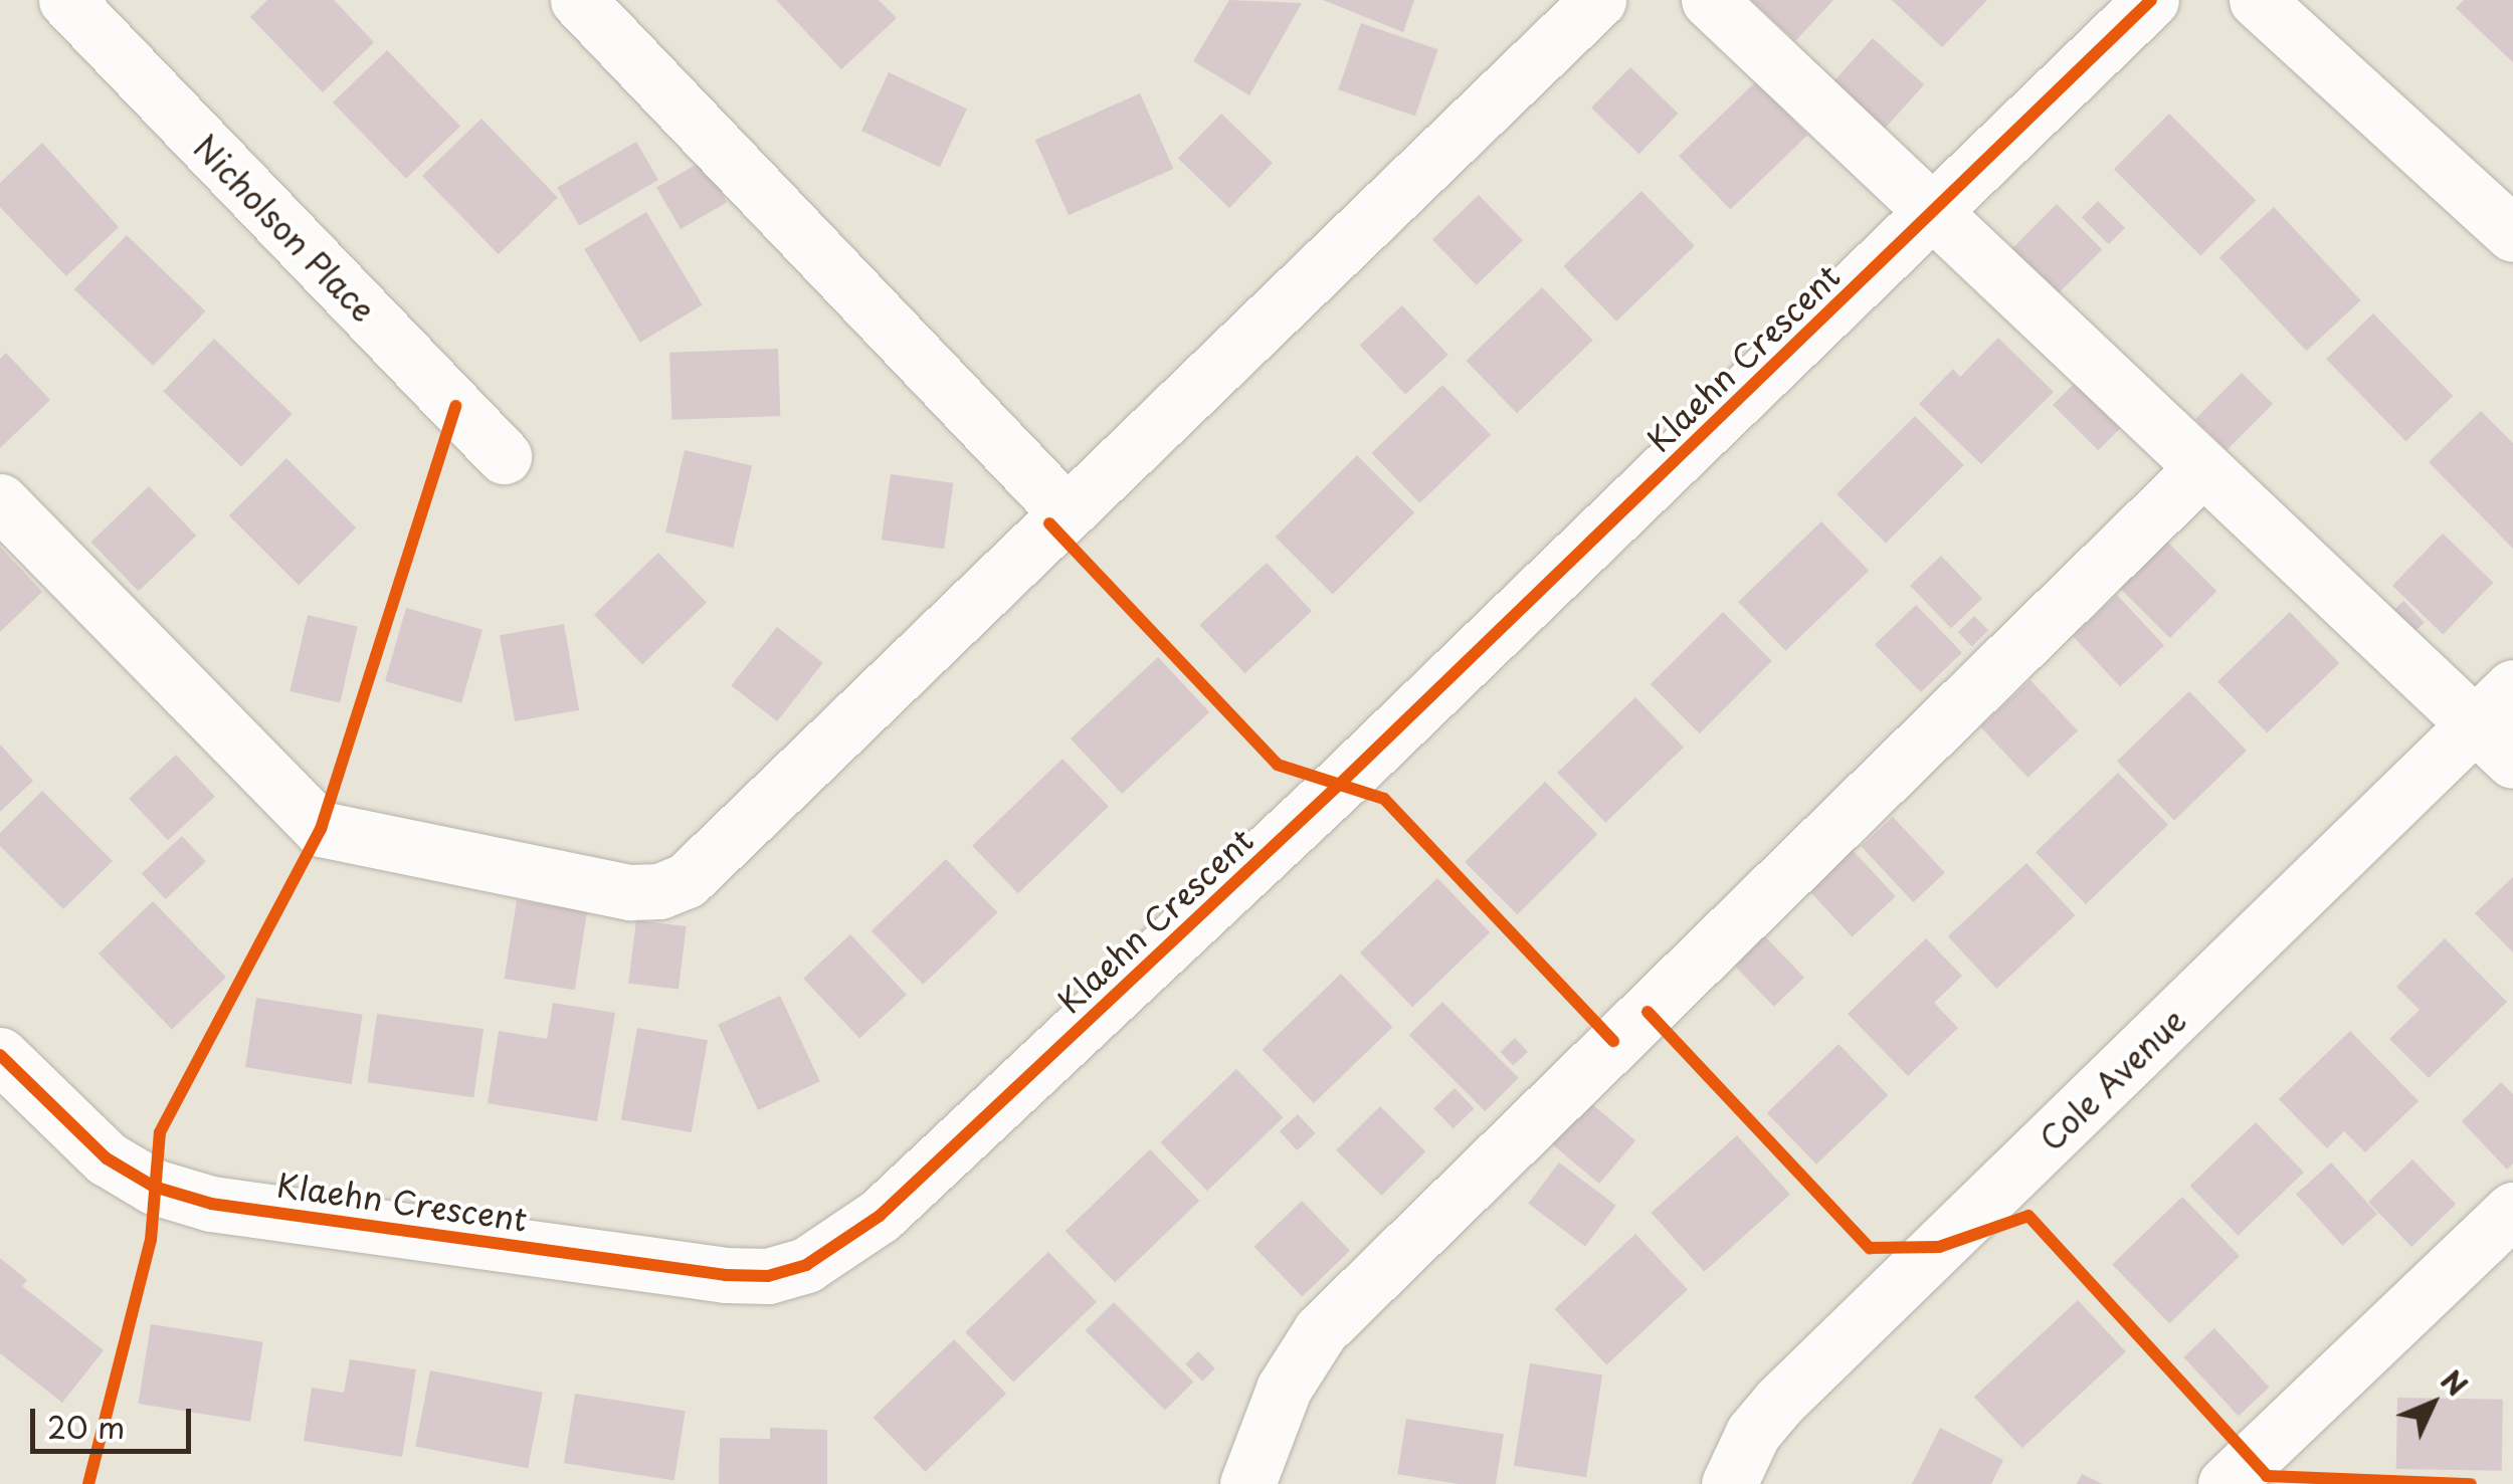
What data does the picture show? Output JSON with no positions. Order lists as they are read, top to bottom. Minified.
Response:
{"streets":{"street":["Nicholson Place","Klaehn Crescent","Cole Avenue"]},"scale_bar":"20 m","north":"top right"}
